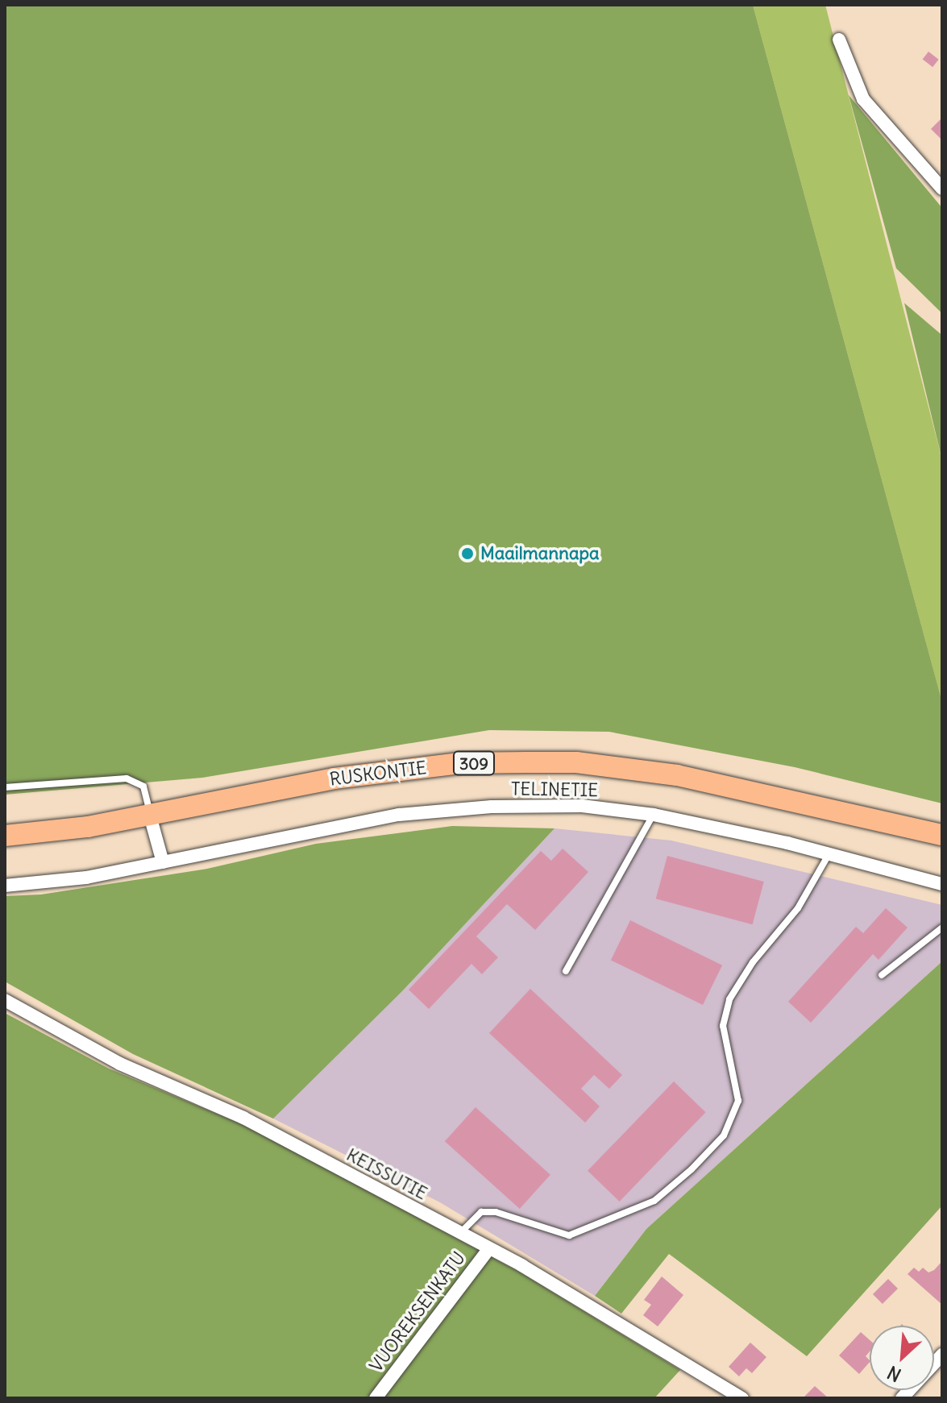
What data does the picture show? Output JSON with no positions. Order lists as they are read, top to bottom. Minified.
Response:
{"streets":{"main road":["309","RUSKONTIE"],"street":["TELINETIE","KEISSUTIE","VUOREKSENKATU"]},"crossings":[["KEISSUTIE","VUOREKSENKATU"]],"places":["Maailmannapa"],"north":"bottom left"}
